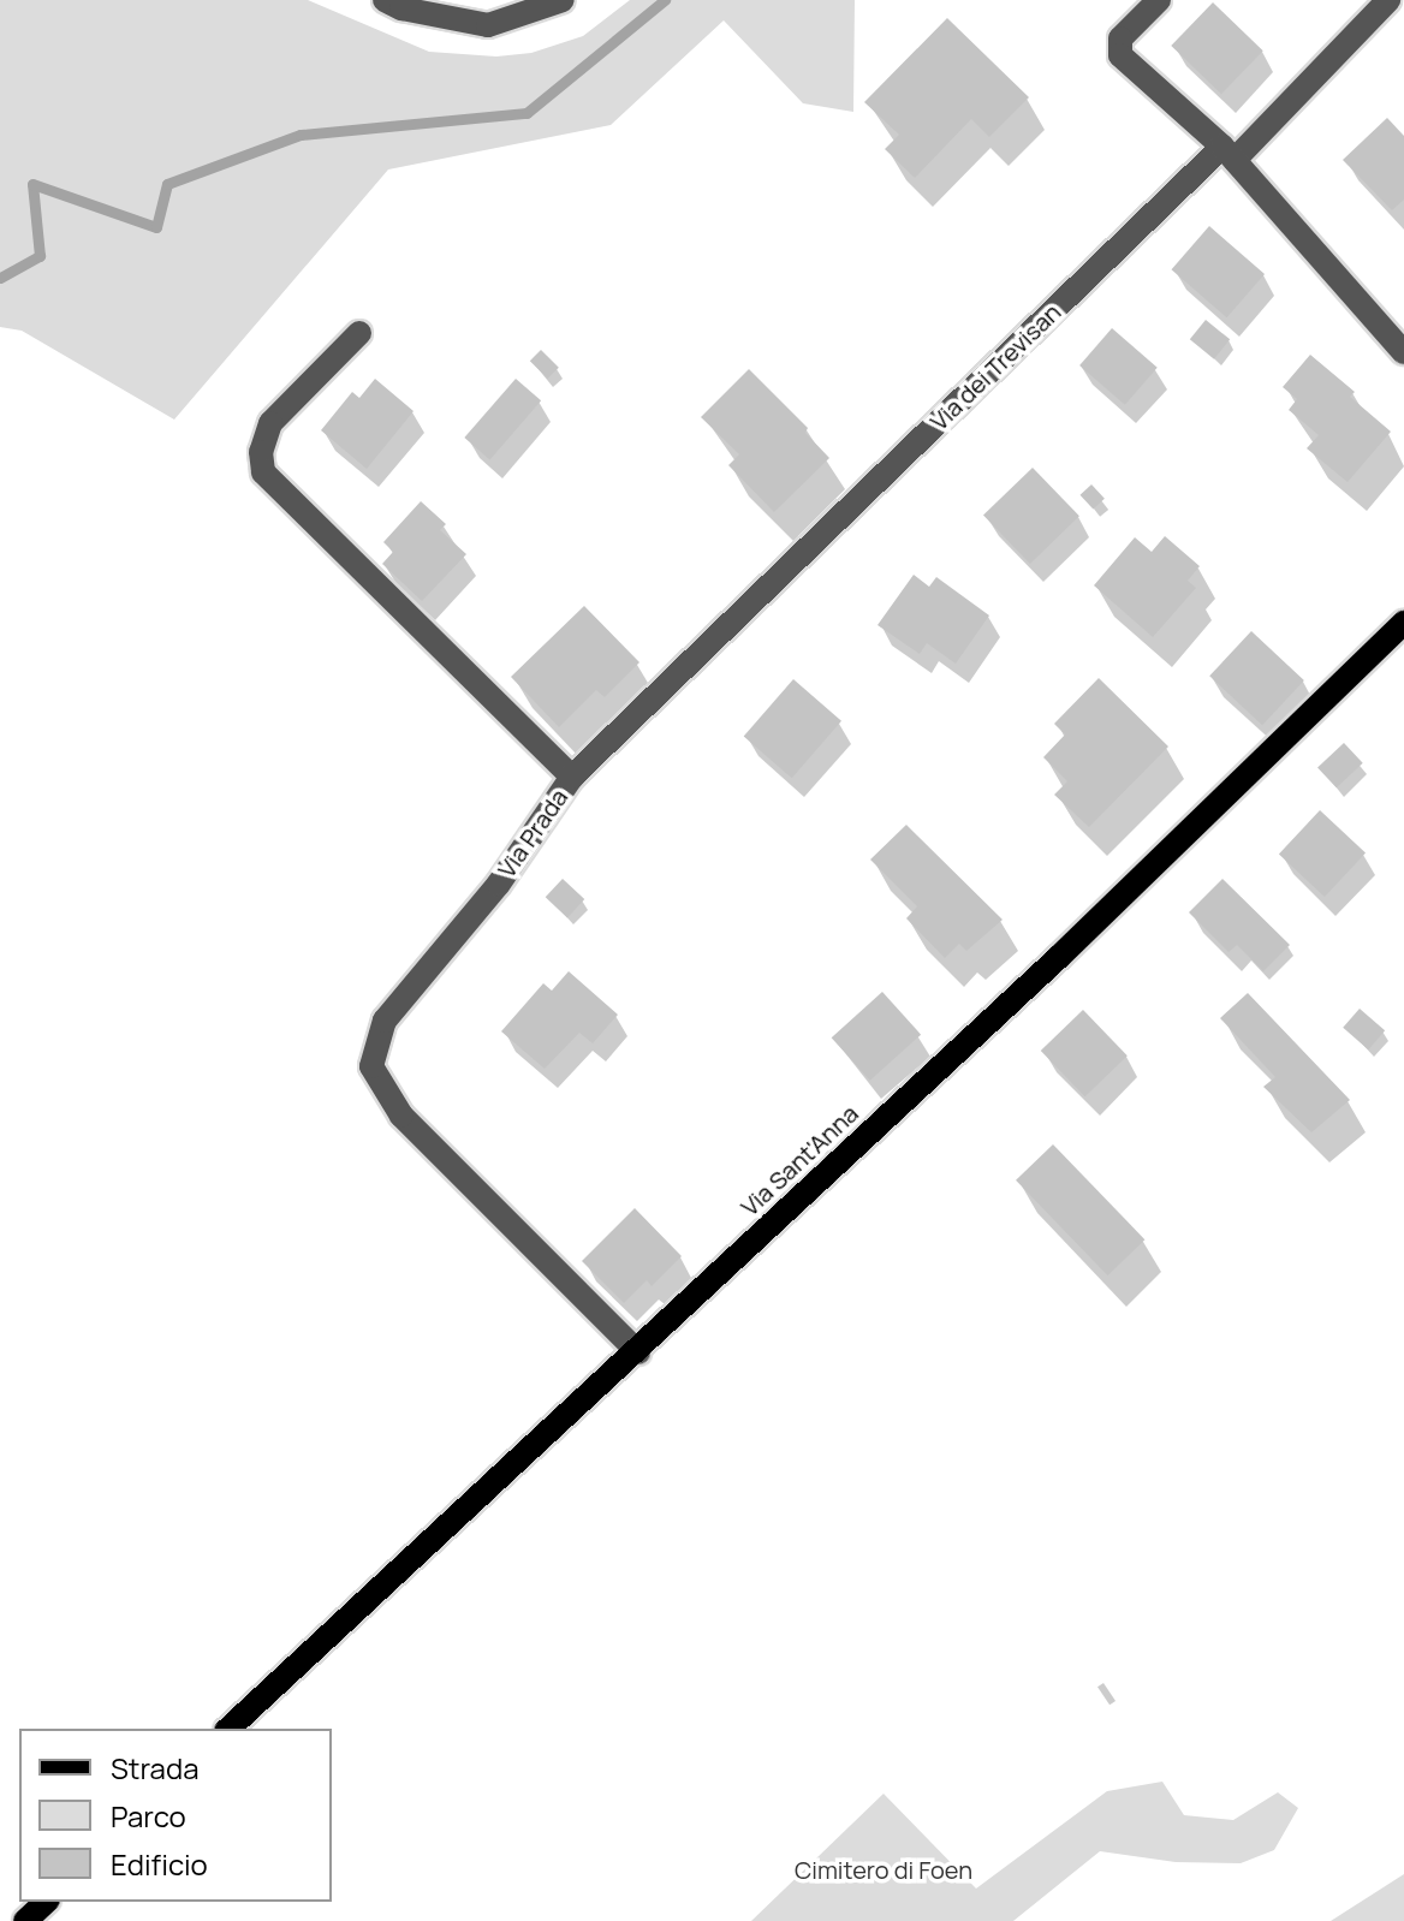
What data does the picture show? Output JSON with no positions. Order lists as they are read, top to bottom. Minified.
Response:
{"streets":{"main road":["Via Sant'Anna"],"street":["Via dei Trevisan","Via Prada"]},"crossings":[["Via dei Trevisan","Via Prada"],["Via Prada","Via Sant'Anna"]],"parks":["Cimitero di Foen"],"legend":["Strada","Parco","Edificio"]}
